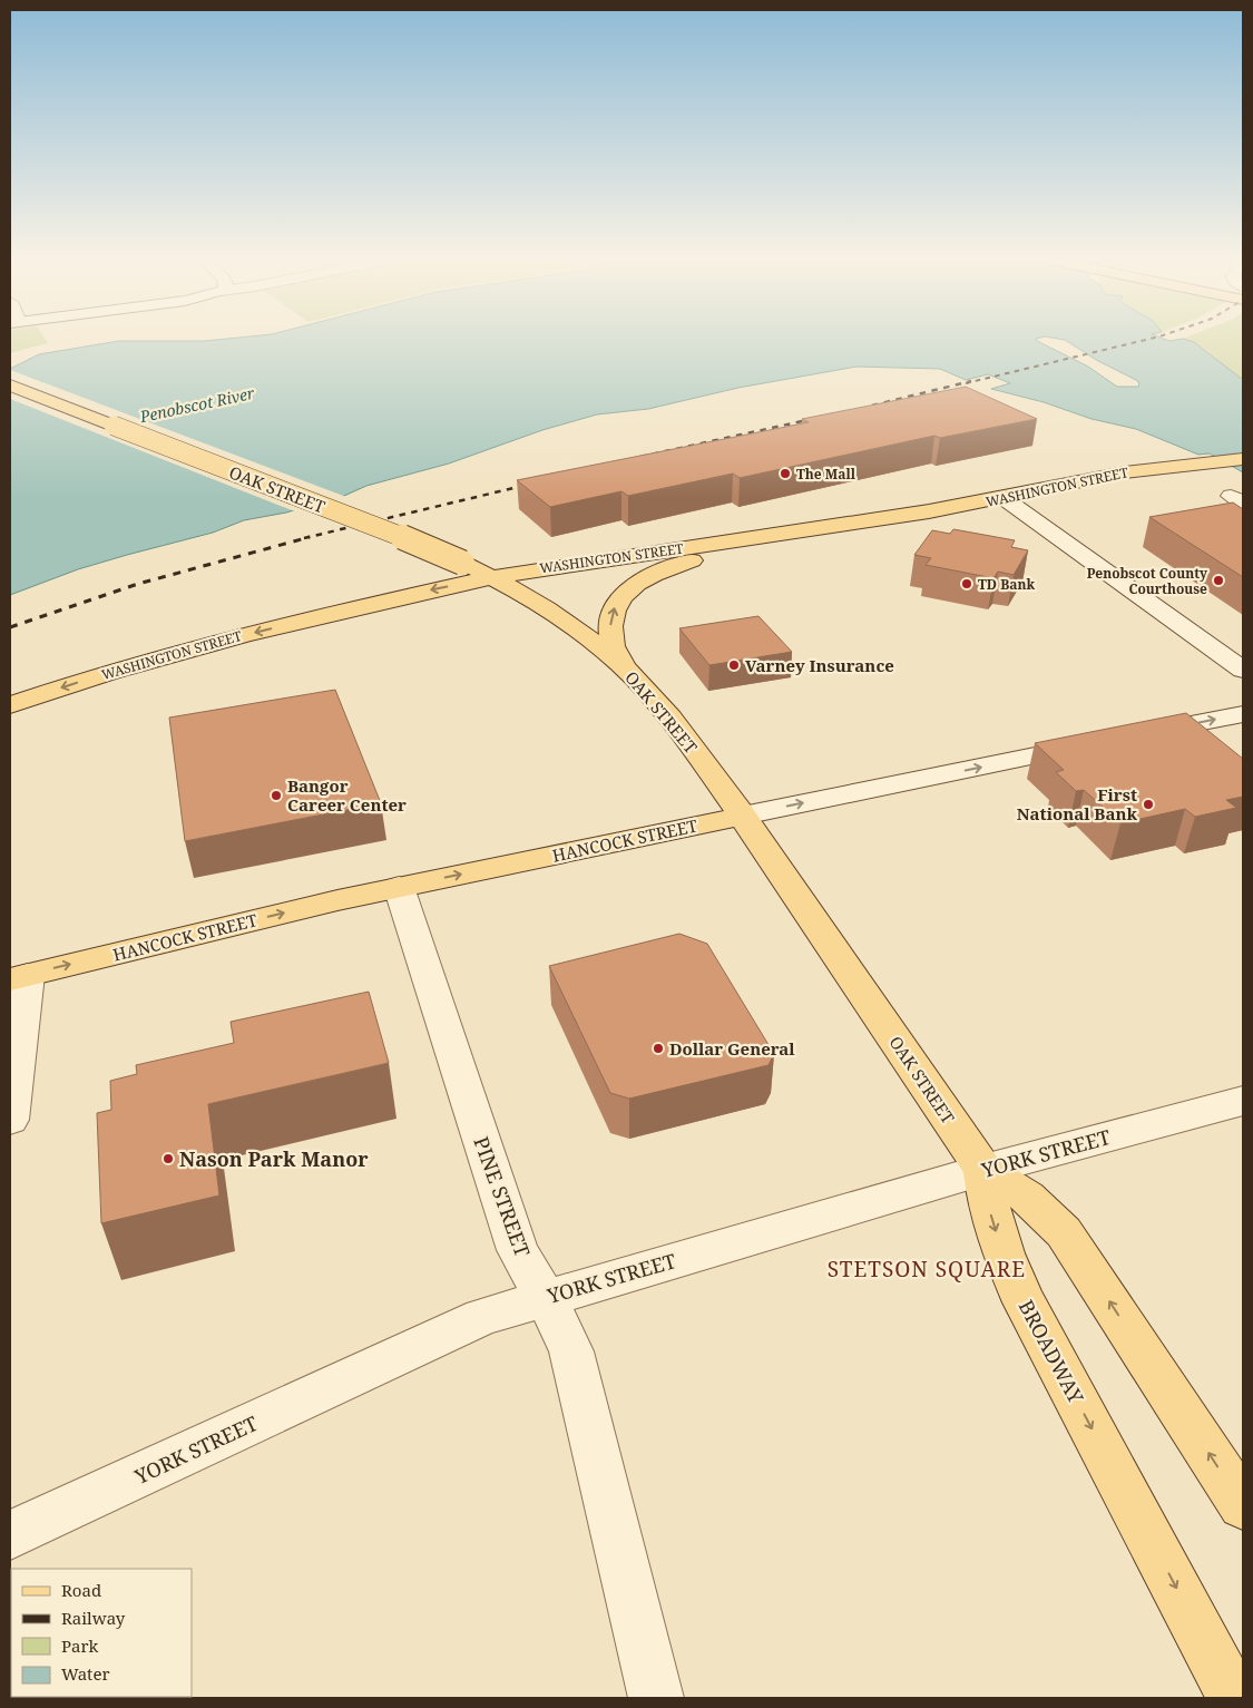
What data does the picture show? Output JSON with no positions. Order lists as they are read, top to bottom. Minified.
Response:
{"streets":{"main road":["WASHINGTON STREET","OAK STREET","HANCOCK STREET","BROADWAY"],"street":["YORK STREET","PINE STREET"]},"crossings":[["WASHINGTON STREET","OAK STREET"],["OAK STREET","HANCOCK STREET"],["OAK STREET","YORK STREET"],["OAK STREET","BROADWAY"],["HANCOCK STREET","PINE STREET"],["YORK STREET","PINE STREET"],["YORK STREET","BROADWAY"]],"one_way":["HANCOCK STREET"],"districts":["STETSON SQUARE"],"water":["Penobscot River"],"places":["The Mall","Penobscot County Courthouse","TD Bank","Varney Insurance","Bangor Career Center","First National Bank","Dollar General","Nason Park Manor"],"legend":["Road","Railway","Park","Water"]}
